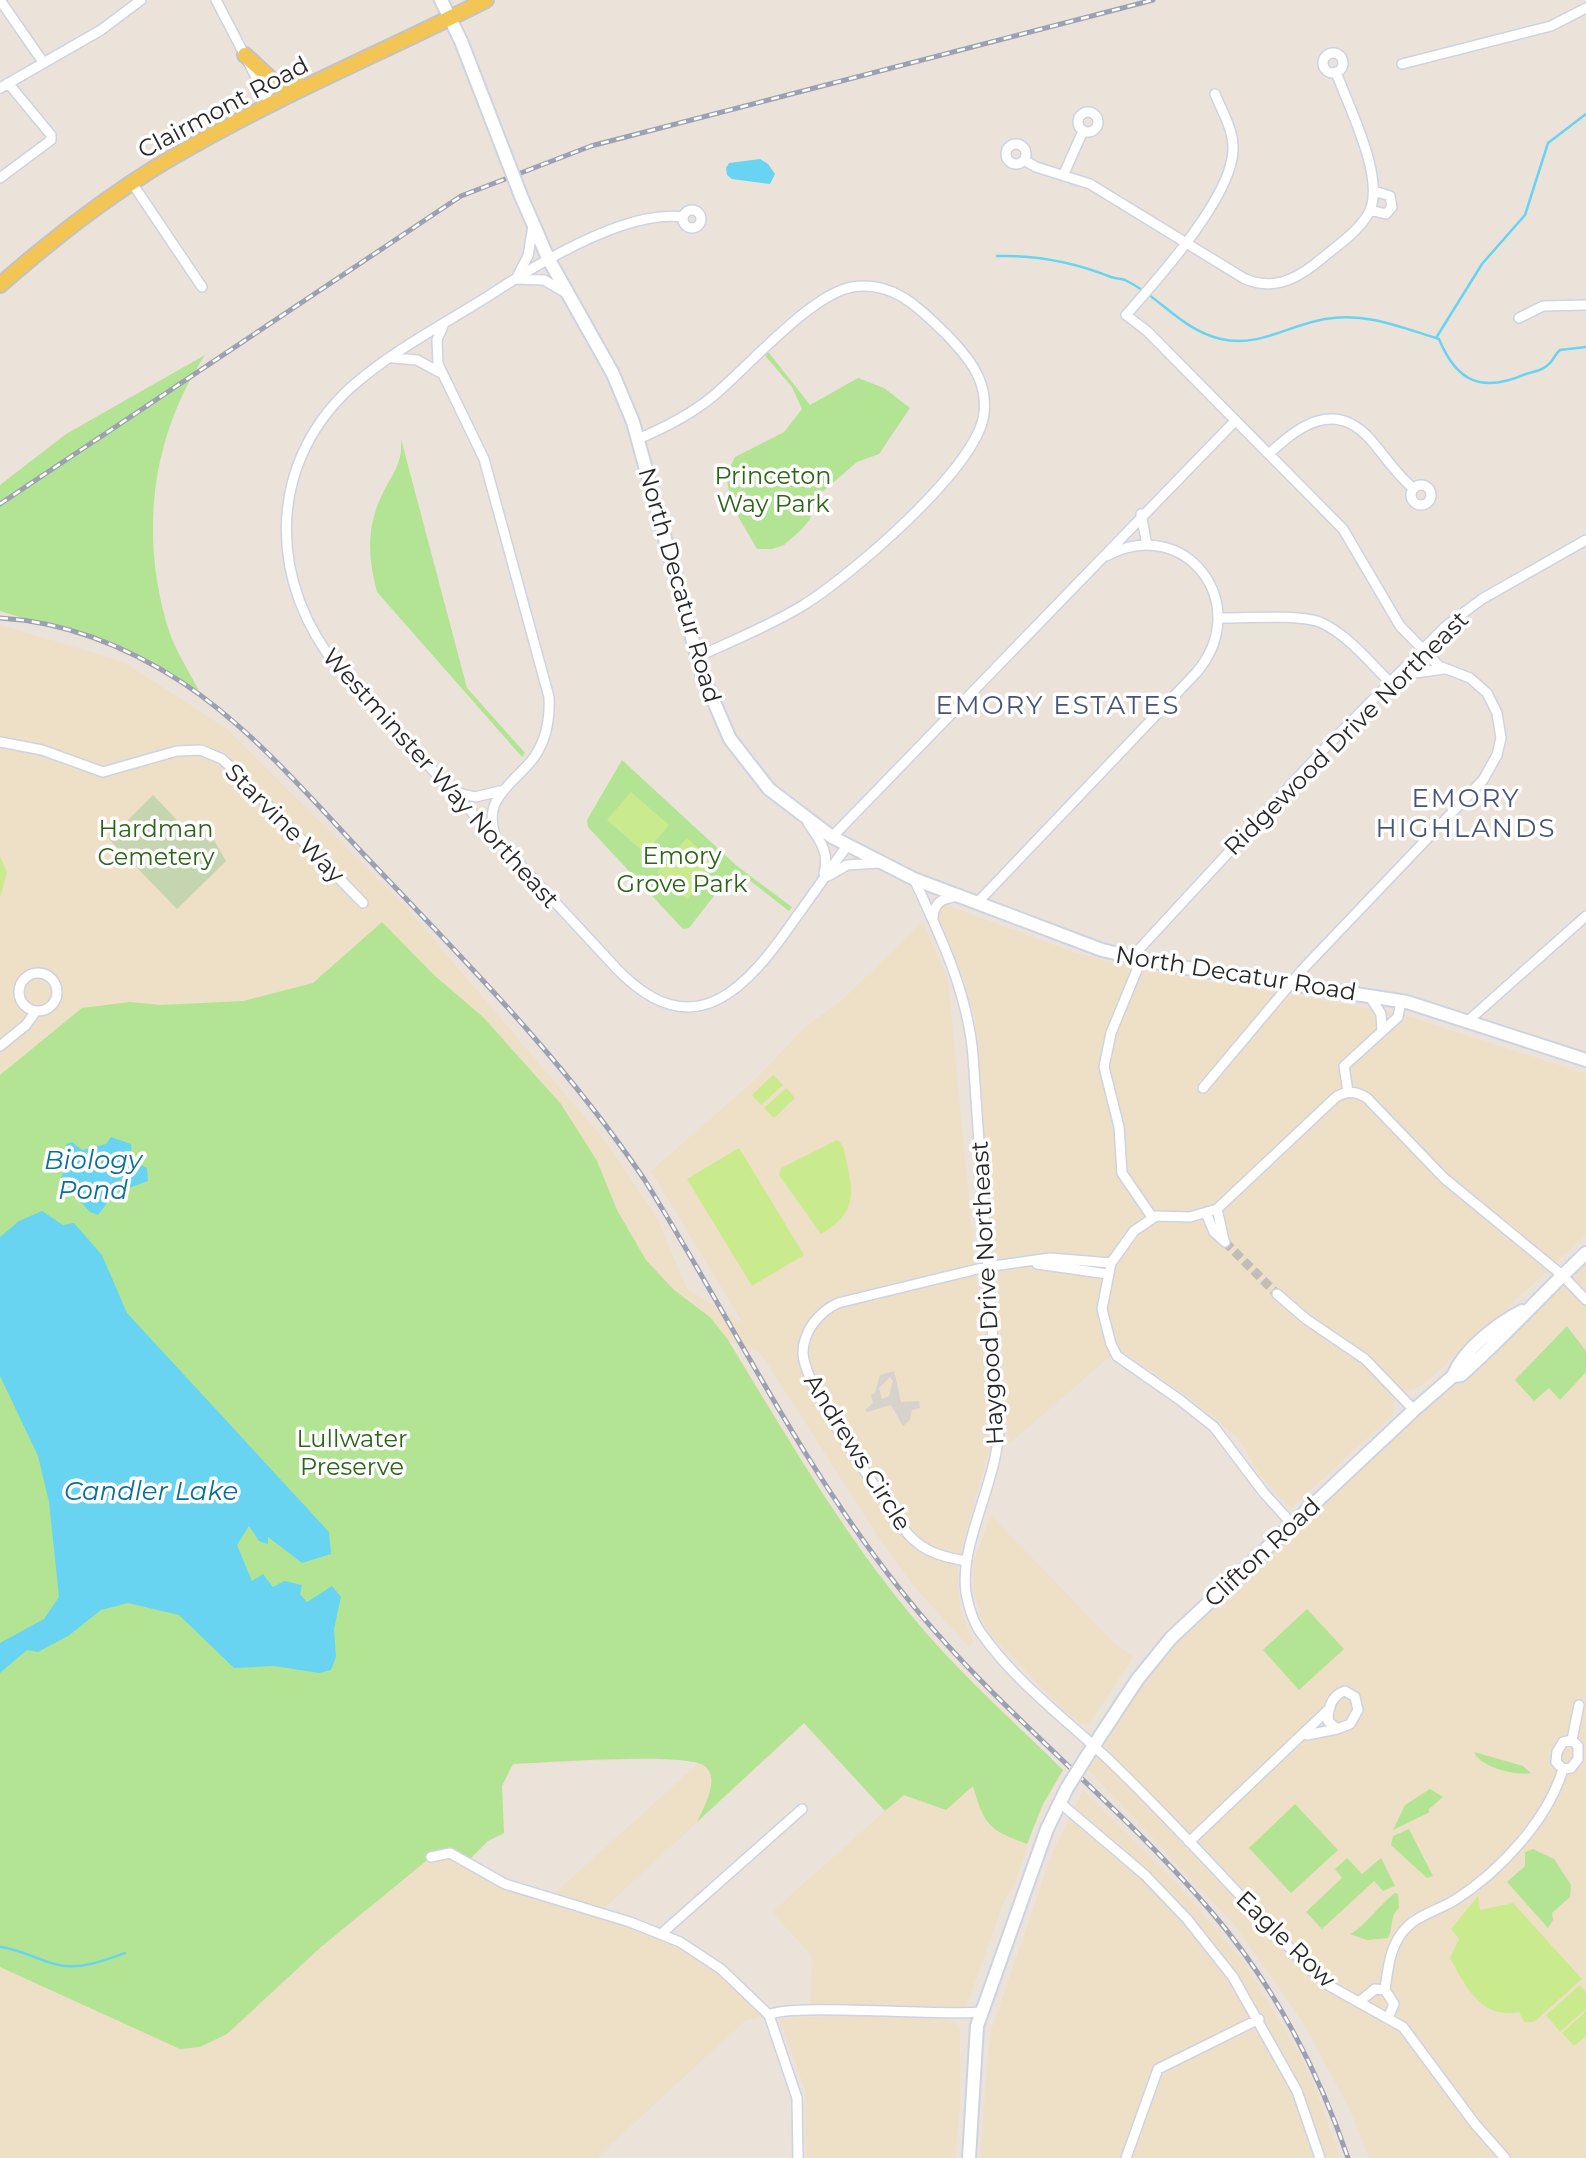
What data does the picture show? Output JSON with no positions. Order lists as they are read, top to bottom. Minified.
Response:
{"streets":{"main road":["Clairmont Road","North Decatur Road","Clifton Road"],"street":["Ridgewood Drive Northeast","Westminster Way Northeast","Starvine Way","Haygood Drive Northeast","Andrews Circle","Eagle Row"]},"crossings":[["Clairmont Road","North Decatur Road"],["North Decatur Road","Ridgewood Drive Northeast"],["North Decatur Road","Westminster Way Northeast"],["North Decatur Road","Haygood Drive Northeast"],["Haygood Drive Northeast","Andrews Circle"],["Haygood Drive Northeast","Clifton Road"],["Haygood Drive Northeast","Eagle Row"],["Clifton Road","Eagle Row"]],"districts":["EMORY ESTATES","EMORY HIGHLANDS"],"water":["Biology Pond","Candler Lake"],"parks":["Princeton Way Park","Hardman Cemetery","Emory Grove Park","Lullwater Preserve"]}
